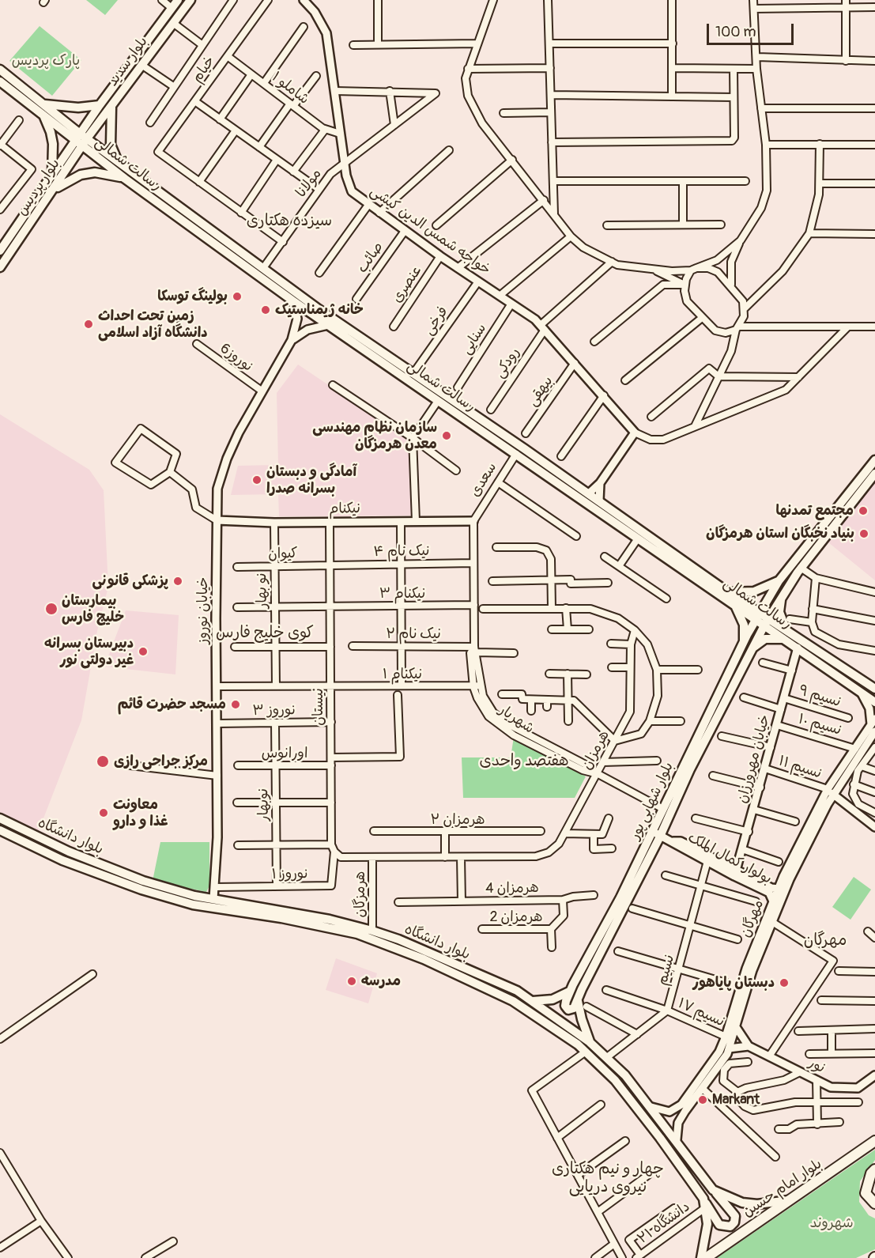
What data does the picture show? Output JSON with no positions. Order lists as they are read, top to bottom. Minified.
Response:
{"streets":{"main road":["بلوار سدید","رسالت شمالی","بلوار پردیس","بلوار شهابی پور","بلوار دانشگاه","بلوار امام حسین"],"street":["خیام","شاملو ۱","مولانا","خواجه شمس الدين كيشی","صائب","عنصری","فرخی","سنایی","نوروز6","رودکی","بیهقی","سعدی","نیکنام","نیک نام ۴","کیوان","نو بهار","نیکنام ۳","خیابان نوروز","نیک نام ۲","نیکنام ۱","نسیم ۹","نیستان","نوروز ۳","شهریار","نسیم ۱۰","هرمزان","اورانوس","خیابان مهرورزان","نسیم ۱۱","نوبهار","هرمزان ۲","بولوار کمال الملک","نوروز ۱","هرمزان 4","هرمزگان","هرمزان 2","مهرگان","نسیم","نسیم ۱۷","نور","دانشگاه ۲۱"]},"crossings":[["بلوار سدید","رسالت شمالی"],["بلوار سدید","بلوار پردیس"],["خیام","شاملو ۱"],["شاملو ۱","خواجه شمس الدين كيشی"],["رسالت شمالی","مولانا"],["رسالت شمالی","بلوار پردیس"],["رسالت شمالی","فرخی"],["رسالت شمالی","سعدی"],["رسالت شمالی","خیابان نوروز"],["رسالت شمالی","خیابان مهرورزان"],["رسالت شمالی","بلوار شهابی پور"],["مولانا","خواجه شمس الدين كيشی"],["خواجه شمس الدين كيشی","صائب"],["خواجه شمس الدين كيشی","عنصری"],["خواجه شمس الدين كيشی","فرخی"],["خواجه شمس الدين كيشی","سنایی"],["خواجه شمس الدين كيشی","رودکی"],["خواجه شمس الدين كيشی","بیهقی"],["نوروز6","خیابان نوروز"],["سعدی","نیکنام"],["سعدی","شهریار"],["نیکنام","نو بهار"],["نیکنام","خیابان نوروز"],["نیکنام","نیستان"],["نیکنام","شهریار"],["نیک نام ۴","کیوان"],["نیک نام ۴","نیستان"],["نیک نام ۴","شهریار"],["کیوان","نو بهار"],["کیوان","نیستان"],["نو بهار","نیکنام ۳"],["نو بهار","نیکنام ۱"],["نیکنام ۳","نیستان"],["نیکنام ۳","شهریار"],["خیابان نوروز","نوروز ۳"],["خیابان نوروز","بلوار دانشگاه"],["خیابان نوروز","نوروز ۱"],["نیک نام ۲","شهریار"],["نیکنام ۱","نیستان"],["نیکنام ۱","شهریار"],["نسیم ۹","خیابان مهرورزان"],["نیستان","نوروز ۳"],["نیستان","اورانوس"],["نیستان","نوروز ۱"],["نوروز ۳","نوبهار"],["شهریار","هرمزان"],["شهریار","بلوار شهابی پور"],["نسیم ۱۰","خیابان مهرورزان"],["نسیم ۱۰","مهرگان"],["هرمزان","هرمزگان"],["اورانوس","نوبهار"],["خیابان مهرورزان","نسیم ۱۱"],["خیابان مهرورزان","بولوار کمال الملک"],["نسیم ۱۱","مهرگان"],["نوبهار","نوروز ۱"],["بلوار دانشگاه","هرمزگان"],["بلوار دانشگاه","مهرگان"],["بلوار دانشگاه","دانشگاه ۲۱"],["بولوار کمال الملک","مهرگان"],["بولوار کمال الملک","نسیم"],["هرمزان 4","هرمزان 2"],["مهرگان","نسیم ۱۷"],["مهرگان","نور"],["نسیم","نسیم ۱۷"]],"districts":["سیزده هکتاری","کوی خلیج فارس","هفتصد واحدی","مهرگان","چهار و نیم هکتاری نیروی دریایی"],"parks":["پارک پردیس","شهروند"],"places":["بولینگ توسکا","خانه ژیمناستیک","زمین تحت احداث دانشگاه آزاد اسلامی","سازمان نظام مهندسی معدن هرمزگان","آمادگی و دبستان بسرانه صدرا","مجتمع تمدنها","بنیاد نخبگان استان هرمزگان","پزشکی قانونی","بیمارستان خلیج فارس","دبیرستان بسرانه غیر دولتی نور","مسجد حضرت قائم","مرکز جراحی رازی","معاونت غذا و دارو","مدرسه","دبستان پایاهور","Markant"],"scale_bar":"100 m"}
